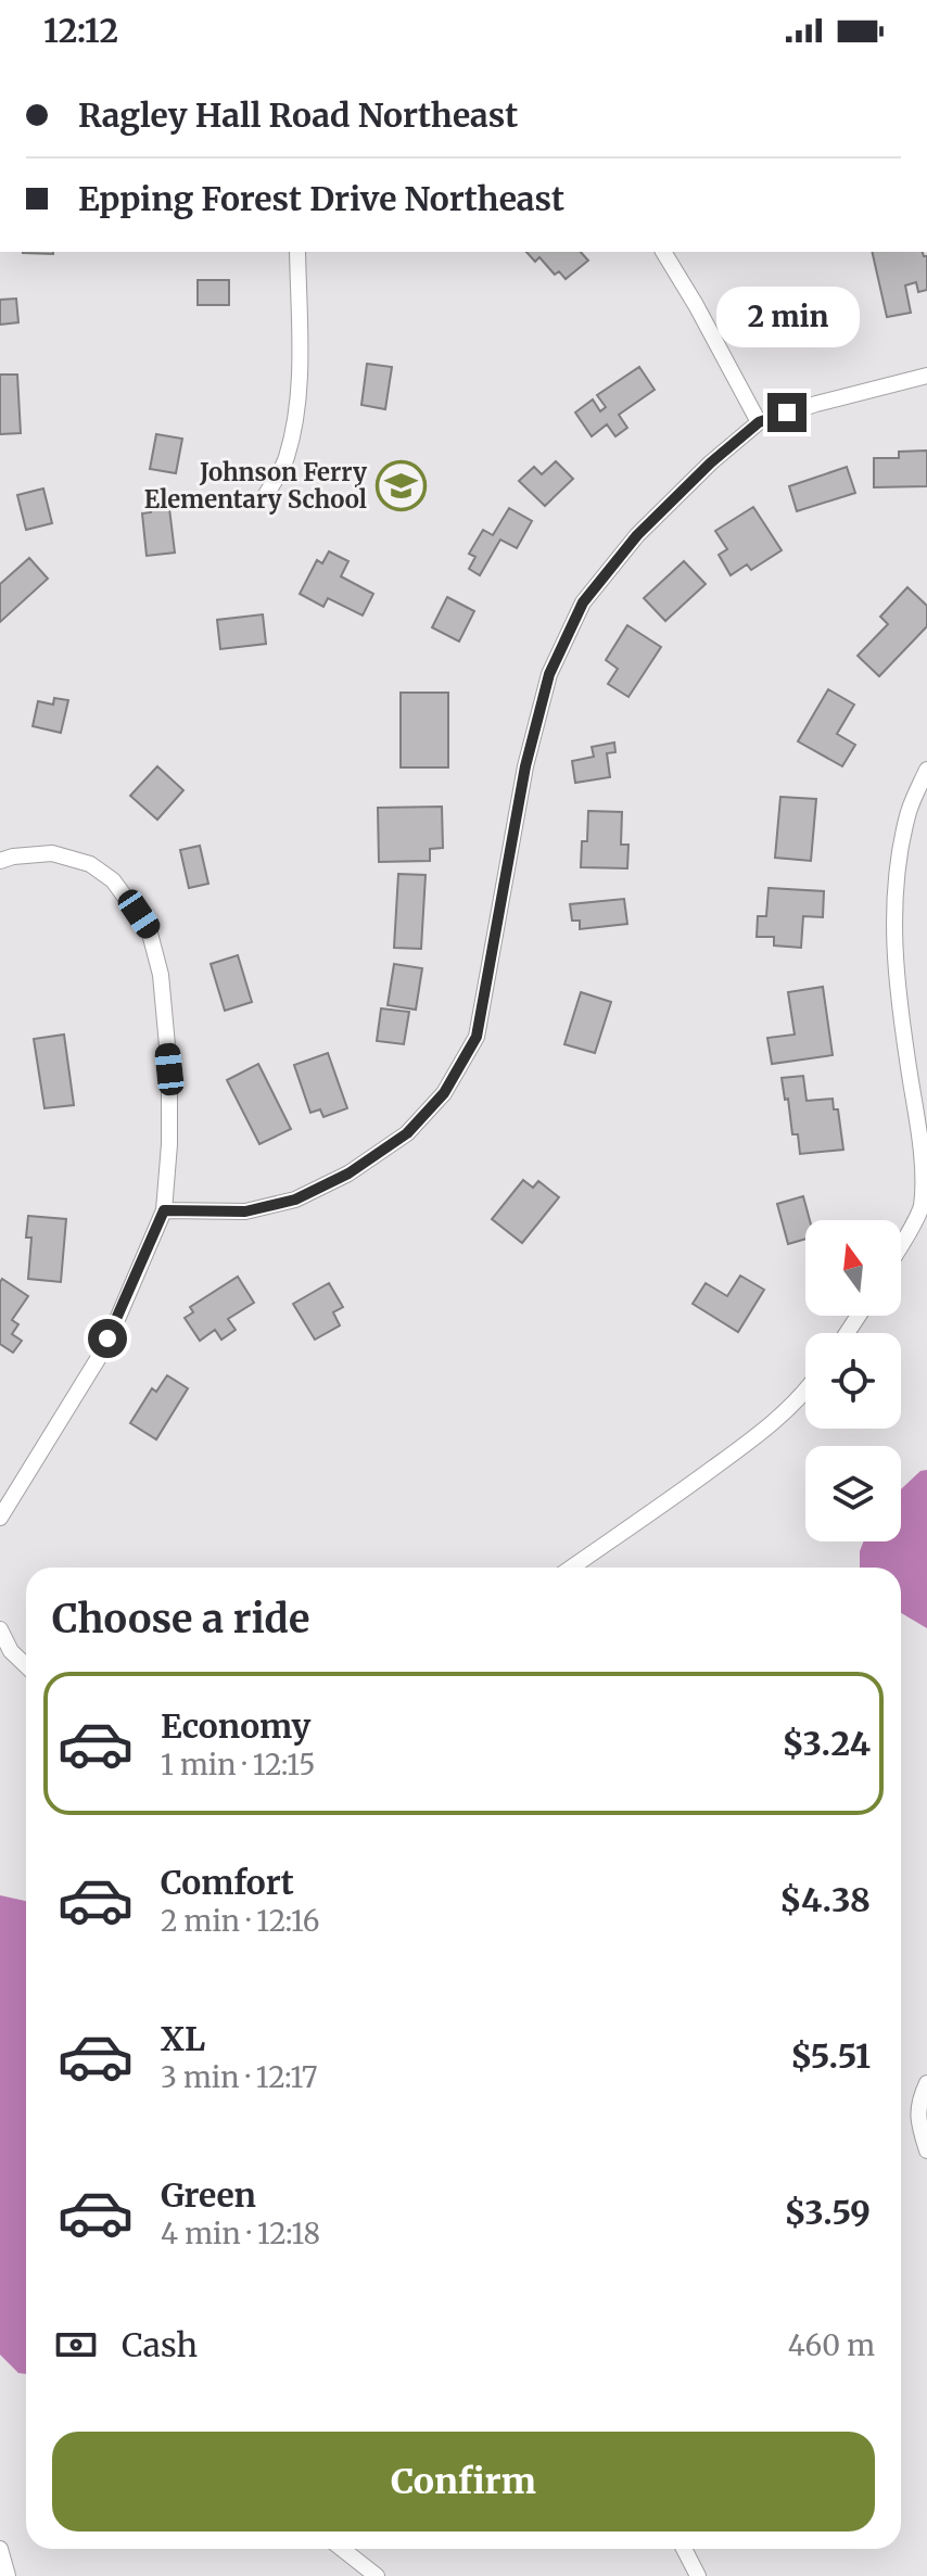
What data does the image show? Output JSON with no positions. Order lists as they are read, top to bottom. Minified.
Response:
{"places":{"school or university":["Johnson Ferry Elementary School"]},"north":"top","page":{"status":"12:12","banner":["Ragley Hall Road Northeast","Epping Forest Drive Northeast"],"bubble":"2 min","heading":"Choose a ride","list":[{"name":"Economy","note":"1 min · 12:15","value":"$3.24"},{"name":"Comfort","note":"2 min · 12:16","value":"$4.38"},{"name":"XL","note":"3 min · 12:17","value":"$5.51"},{"name":"Green","note":"4 min · 12:18","value":"$3.59"}],"pay":["Cash","460 m"],"buttons":"Confirm"}}
